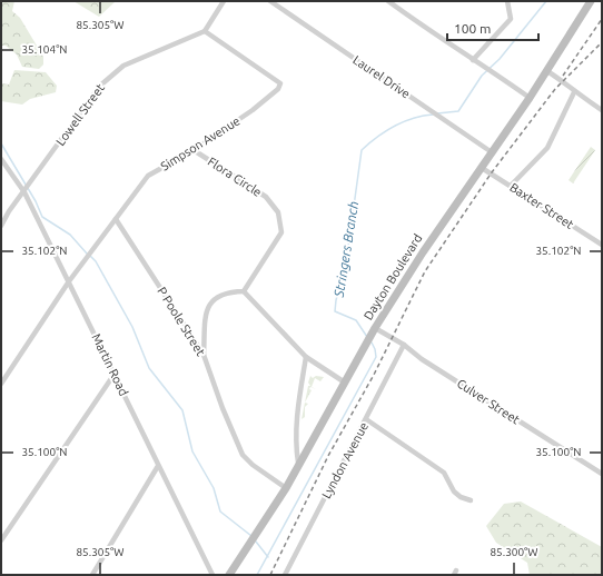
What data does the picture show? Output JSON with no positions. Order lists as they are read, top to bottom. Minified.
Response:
{"streets":{"main road":["Dayton Boulevard"],"street":["Laurel Drive","Lowell Street","Simpson Avenue","Flora Circle","Baxter Street","P Poole Street","Martin Road","Culver Street","Lyndon Avenue"]},"crossings":[["Laurel Drive","Dayton Boulevard"],["Lowell Street","Simpson Avenue"],["Lowell Street","Martin Road"],["Simpson Avenue","Flora Circle"],["Simpson Avenue","P Poole Street"],["Simpson Avenue","Martin Road"],["Baxter Street","Dayton Boulevard"],["Dayton Boulevard","P Poole Street"],["Dayton Boulevard","Culver Street"],["Culver Street","Lyndon Avenue"]],"water":["Stringers Branch"],"scale_bar":"100 m","coordinates":["85.305°W","35.104°N","35.102°N","35.100°N","85.300°W"]}
